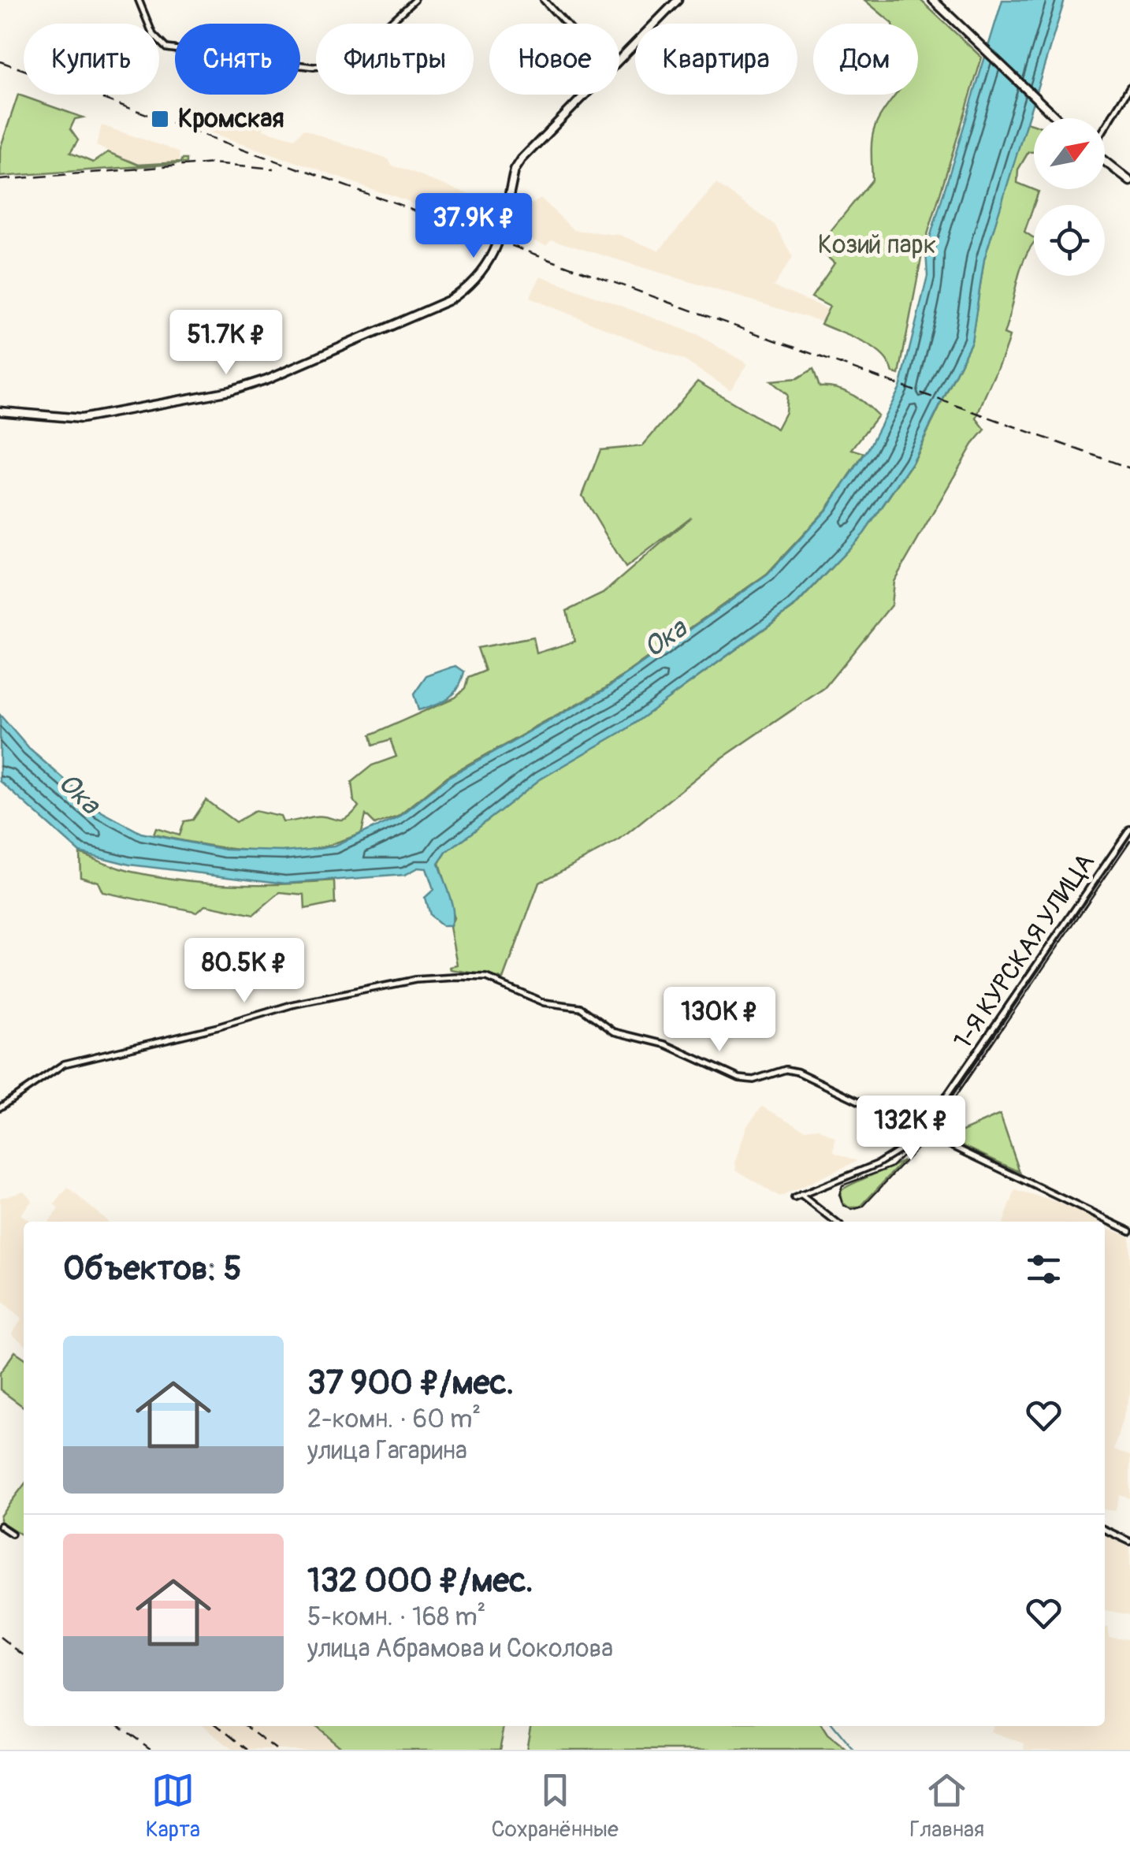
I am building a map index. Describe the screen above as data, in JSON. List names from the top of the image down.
{
  "streets": {
    "street": ["1-Я КУРСКАЯ УЛИЦА"]
  },
  "water": ["Ока"],
  "parks": ["Козий парк"],
  "places": {
    "transit": ["Кромская"]
  },
  "north": "top right",
  "page": {
    "chip": [
      "Купить",
      "Снять",
      "Фильтры",
      "Новое",
      "Квартира",
      "Дом"
    ],
    "price": [
      "37.9K ₽",
      "51.7K ₽",
      "80.5K ₽",
      "130K ₽",
      "132K ₽"
    ],
    "heading": "Объектов: 5",
    "list": [
      {
        "name": "37 900 ₽/мес.",
        "note": "2-комн. · 60 m² · улица Гагарина"
      },
      {
        "name": "132 000 ₽/мес.",
        "note": "5-комн. · 168 m² · улица Абрамова и Соколова"
      }
    ],
    "tabs": ["Карта", "Сохранённые", "Главная"]
  }
}
